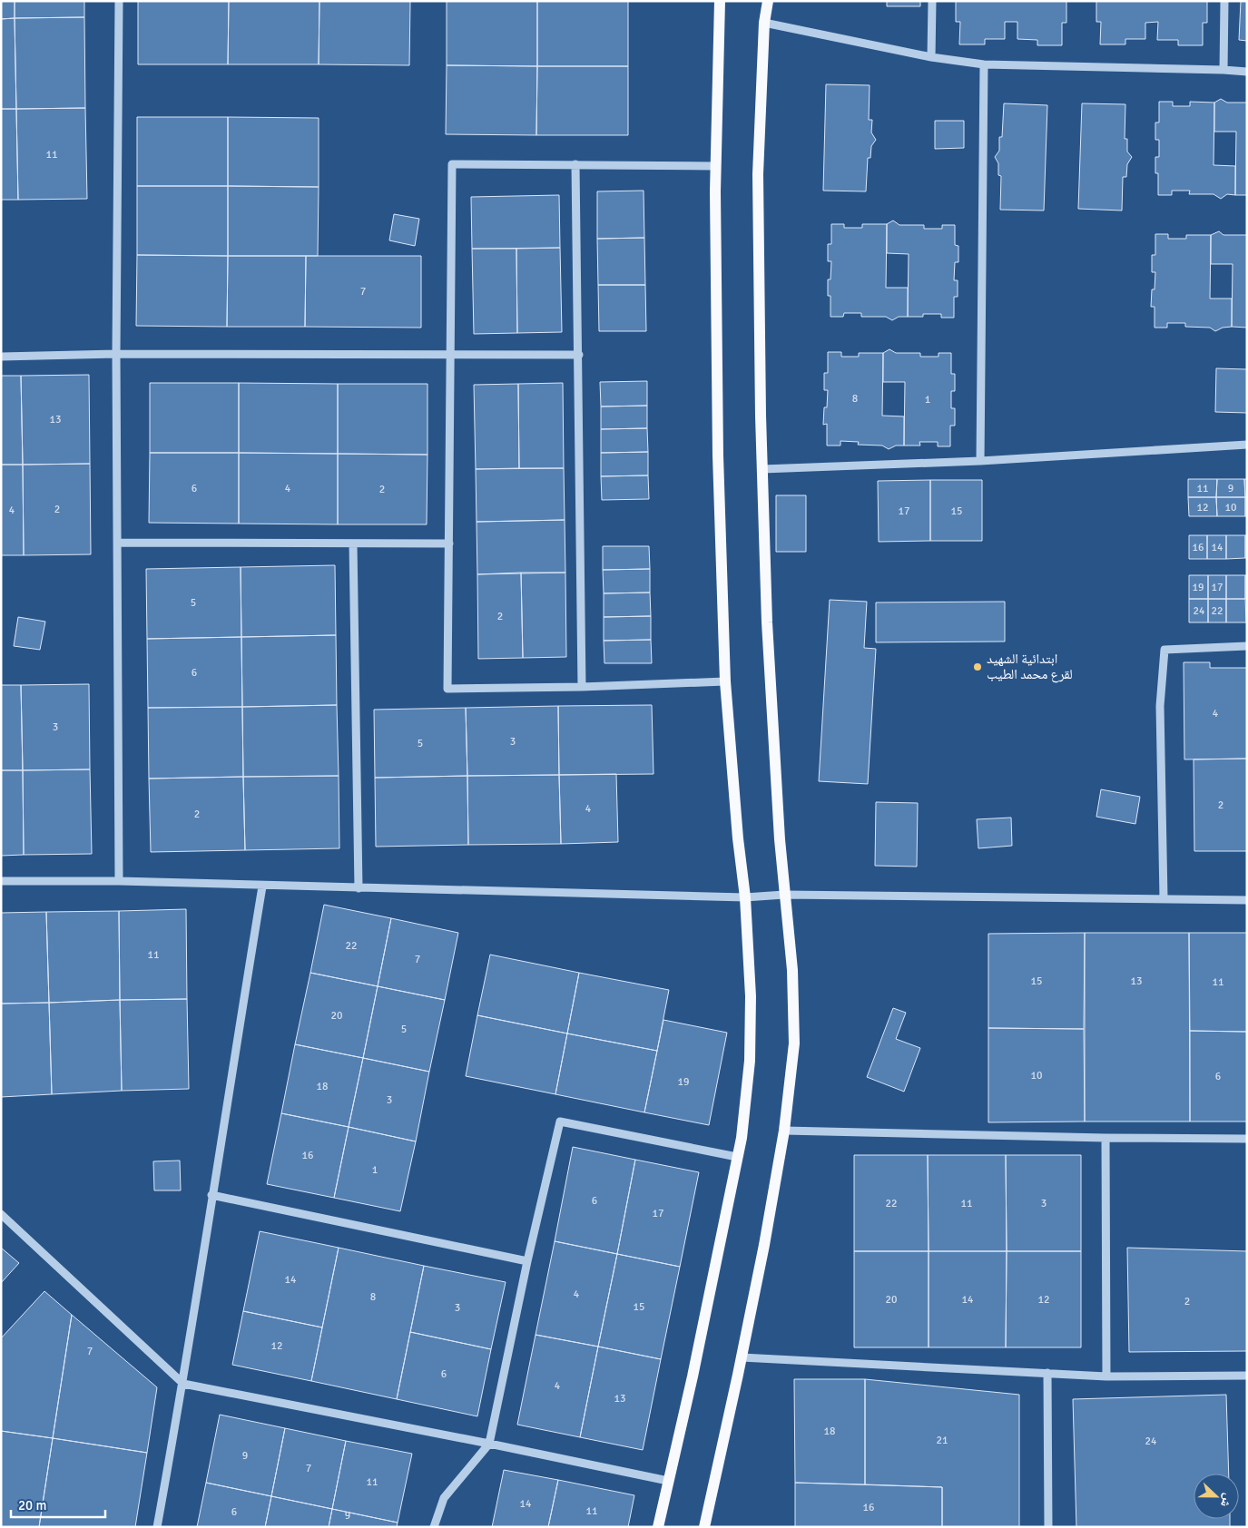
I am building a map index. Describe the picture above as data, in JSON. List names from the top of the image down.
{
  "places": ["ابتدائية الشهيد لقرع محمد الطيب"],
  "house_numbers": [
    "11",
    "7",
    "8",
    "1",
    "13",
    "6",
    "4",
    "11",
    "9",
    "2",
    "12",
    "10",
    "2",
    "4",
    "17",
    "15",
    "16",
    "14",
    "19",
    "17",
    "5",
    "24",
    "22",
    "2",
    "6",
    "4",
    "3",
    "3",
    "5",
    "2",
    "4",
    "2",
    "22",
    "11",
    "7",
    "15",
    "13",
    "11",
    "20",
    "5",
    "10",
    "6",
    "19",
    "18",
    "3",
    "16",
    "1",
    "6",
    "22",
    "11",
    "3",
    "17",
    "14",
    "4",
    "8",
    "20",
    "14",
    "12",
    "2",
    "15",
    "3",
    "12",
    "7",
    "6",
    "4",
    "13",
    "18",
    "21",
    "24",
    "9",
    "7",
    "11",
    "14",
    "16",
    "11",
    "6",
    "9"
  ],
  "scale_bar": "20 m",
  "north": "right"
}
